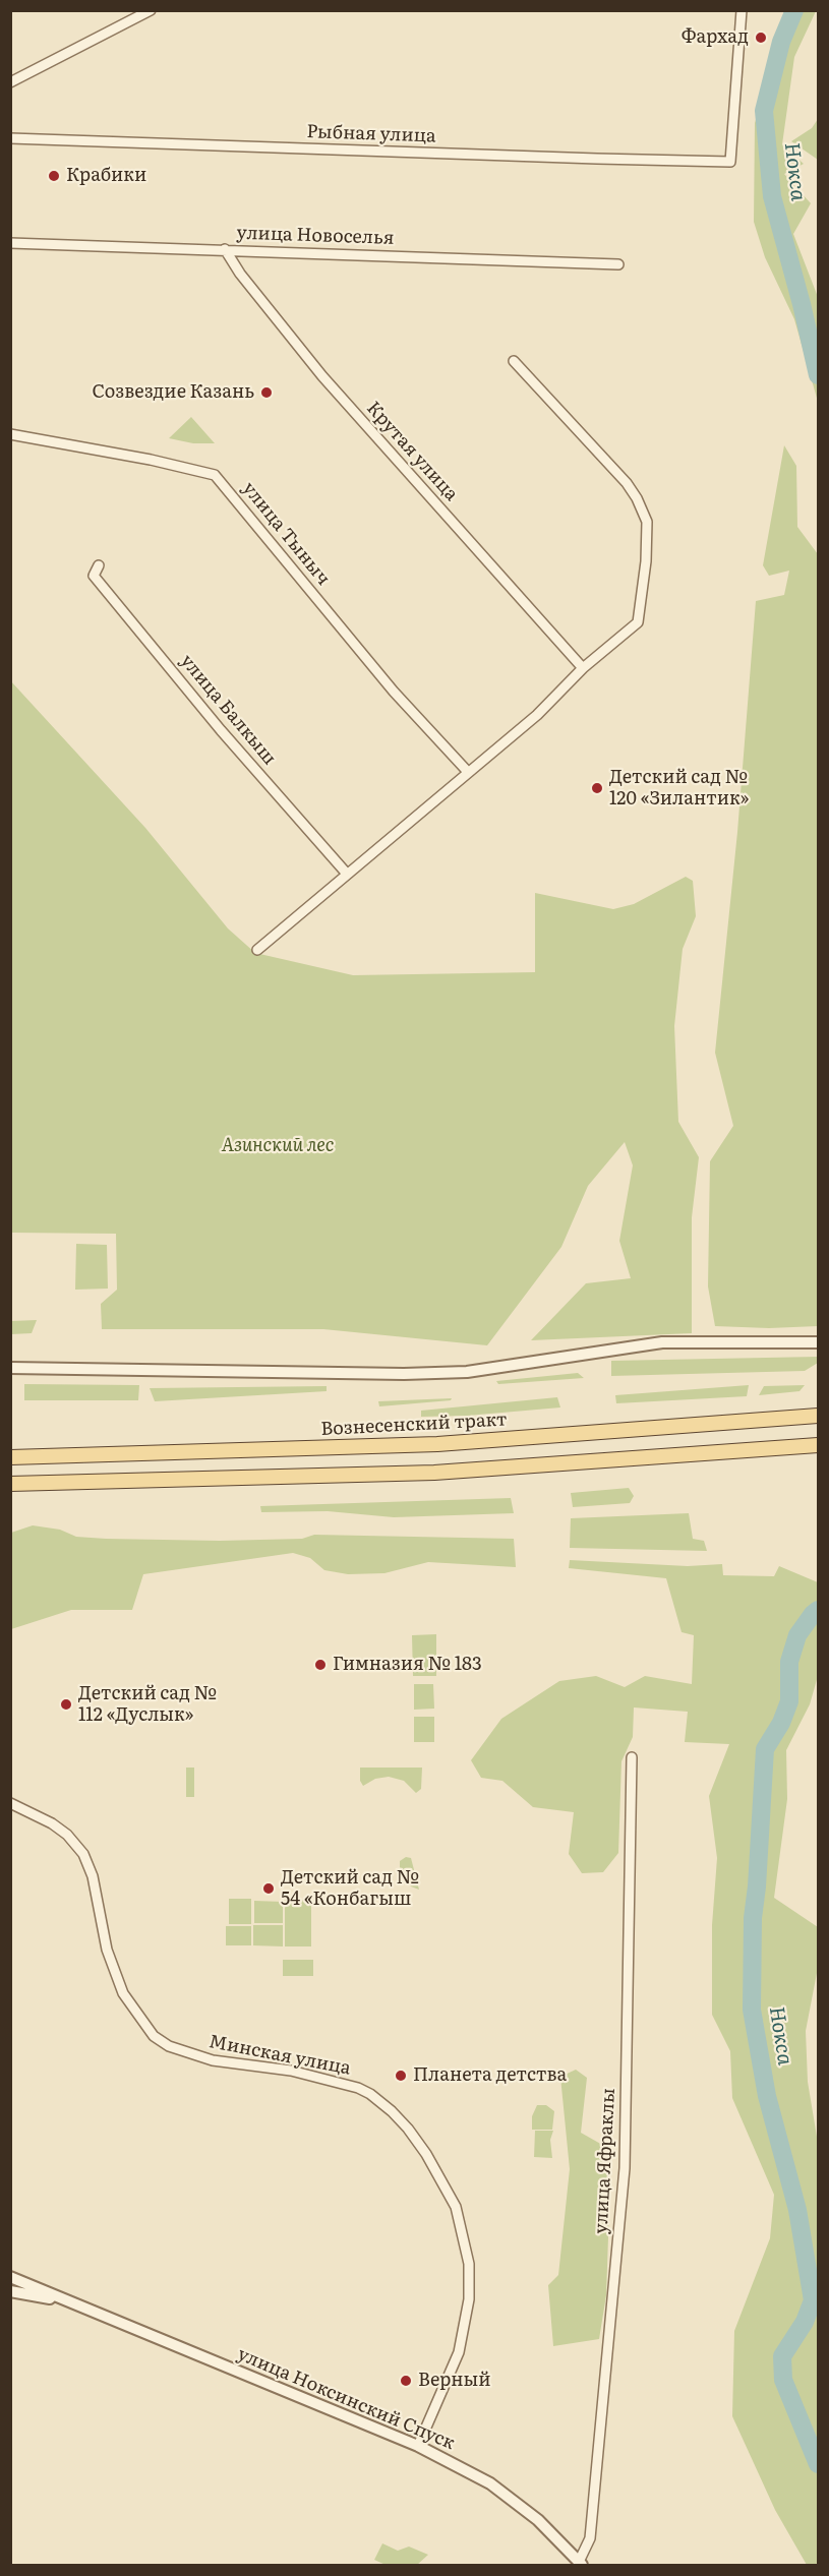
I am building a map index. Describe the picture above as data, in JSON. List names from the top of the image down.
{
  "streets": {
    "main road": ["Вознесенский тракт"],
    "street": [
      "Рыбная улица",
      "улица Новоселья",
      "Крутая улица",
      "улица Тыныч",
      "улица Балкыш",
      "Минская улица",
      "улица Яфраклы",
      "улица Ноксинский Спуск"
    ]
  },
  "crossings": [
    ["улица Новоселья", "Крутая улица"],
    ["Минская улица", "улица Ноксинский Спуск"],
    ["улица Яфраклы", "улица Ноксинский Спуск"]
  ],
  "water": ["Нокса"],
  "parks": ["Азинский лес"],
  "places": [
    "Фархад",
    "Крабики",
    "Созвездие Казань",
    "Детский сад № 120 «Зилантик»",
    "Гимназия № 183",
    "Детский сад № 112 «Дуслык»",
    "Детский сад № 54 «Конбагыш",
    "Планета детства",
    "Верный"
  ]
}
